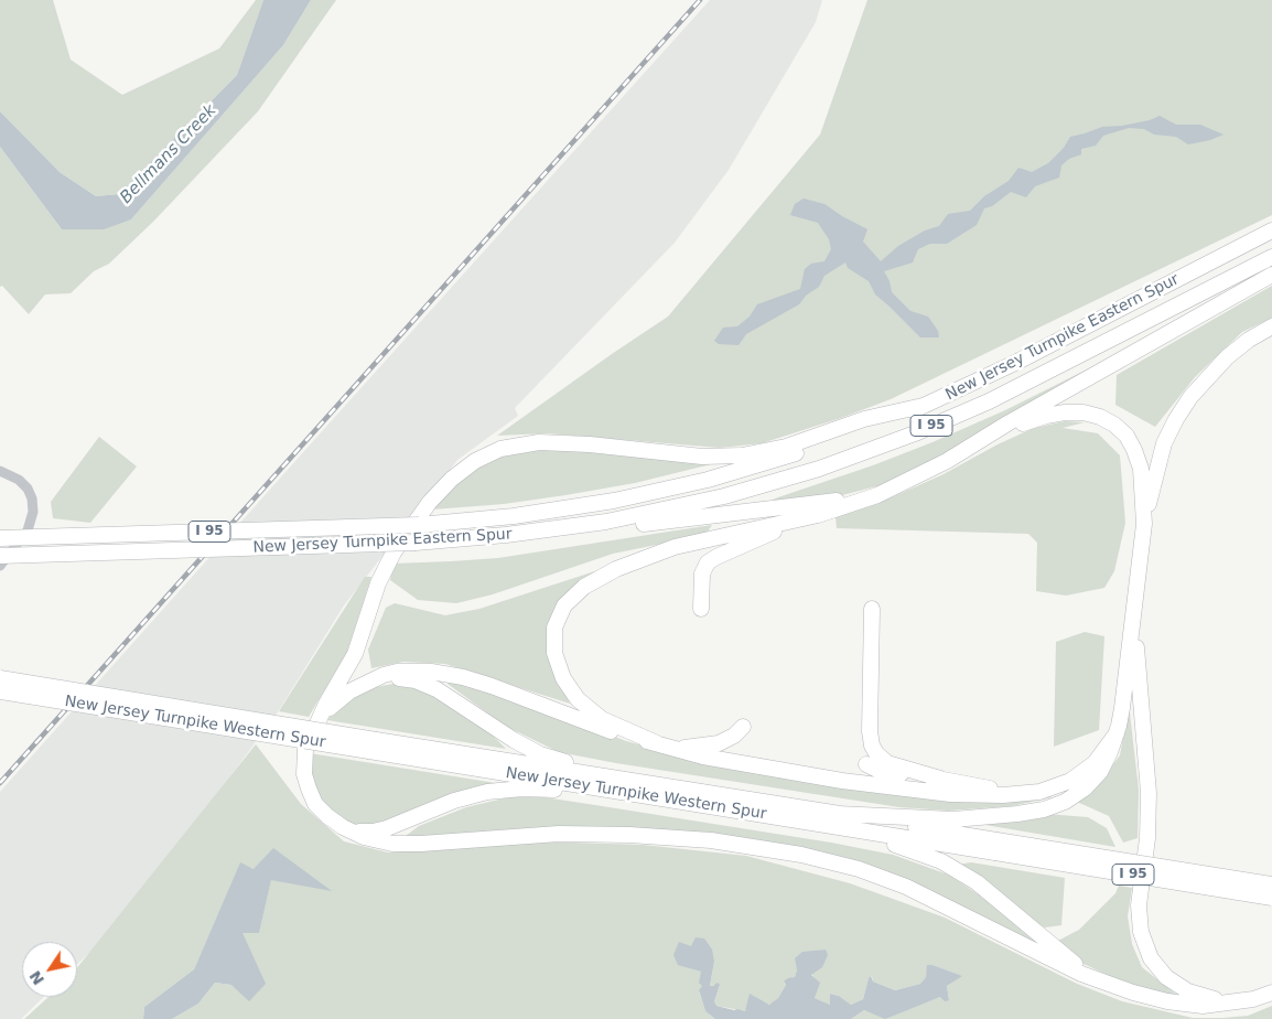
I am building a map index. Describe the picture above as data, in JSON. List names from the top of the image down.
{
  "streets": {
    "highway": ["New Jersey Turnpike Eastern Spur", "I 95", "New Jersey Turnpike Western Spur"]
  },
  "water": ["Bellmans Creek"],
  "north": "bottom left"
}
